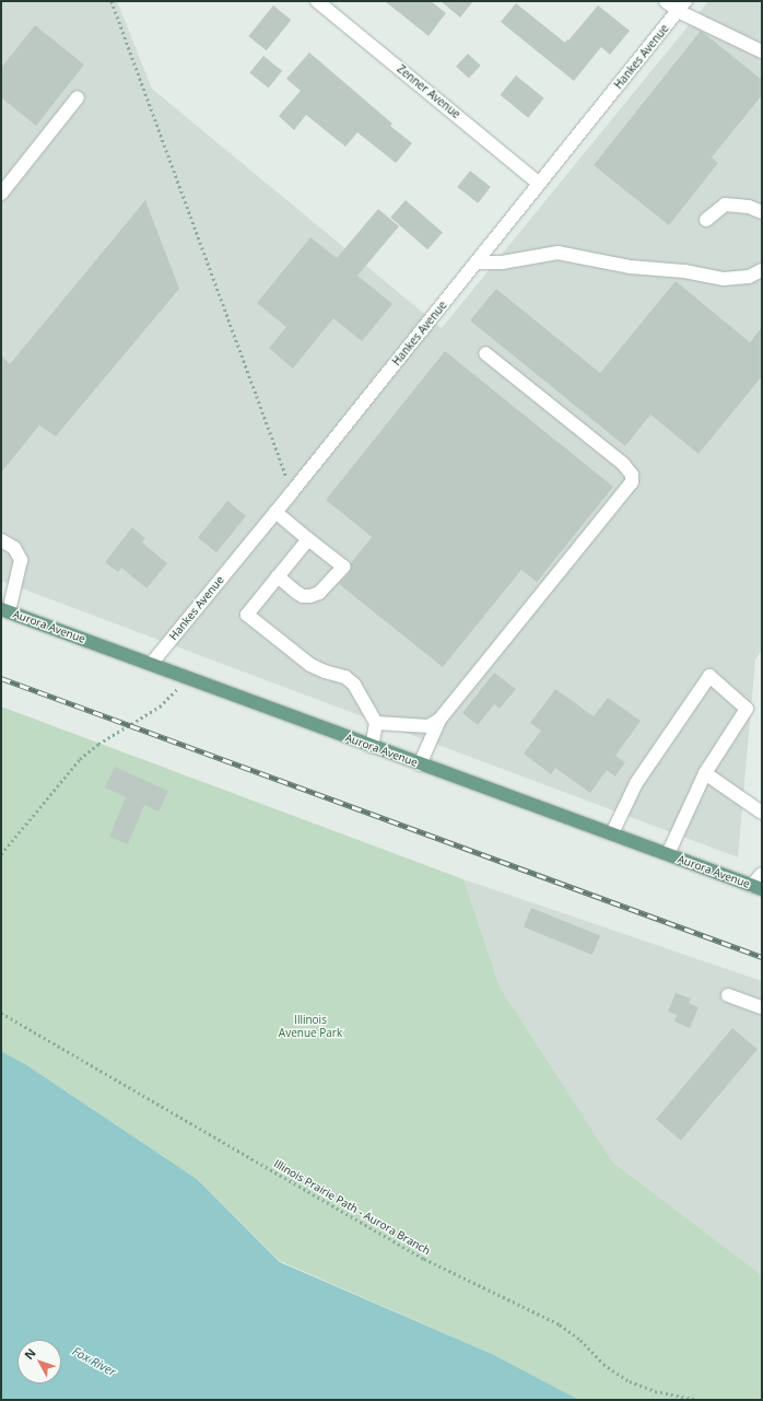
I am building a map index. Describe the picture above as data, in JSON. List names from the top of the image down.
{
  "streets": {
    "main road": ["Aurora Avenue"],
    "street": ["Hankes Avenue", "Zenner Avenue"],
    "path": ["Illinois Prairie Path - Aurora Branch"]
  },
  "crossings": [
    ["Hankes Avenue", "Zenner Avenue"],
    ["Hankes Avenue", "Aurora Avenue"]
  ],
  "water": ["Fox River"],
  "parks": ["Illinois Avenue Park"],
  "north": "top left"
}
